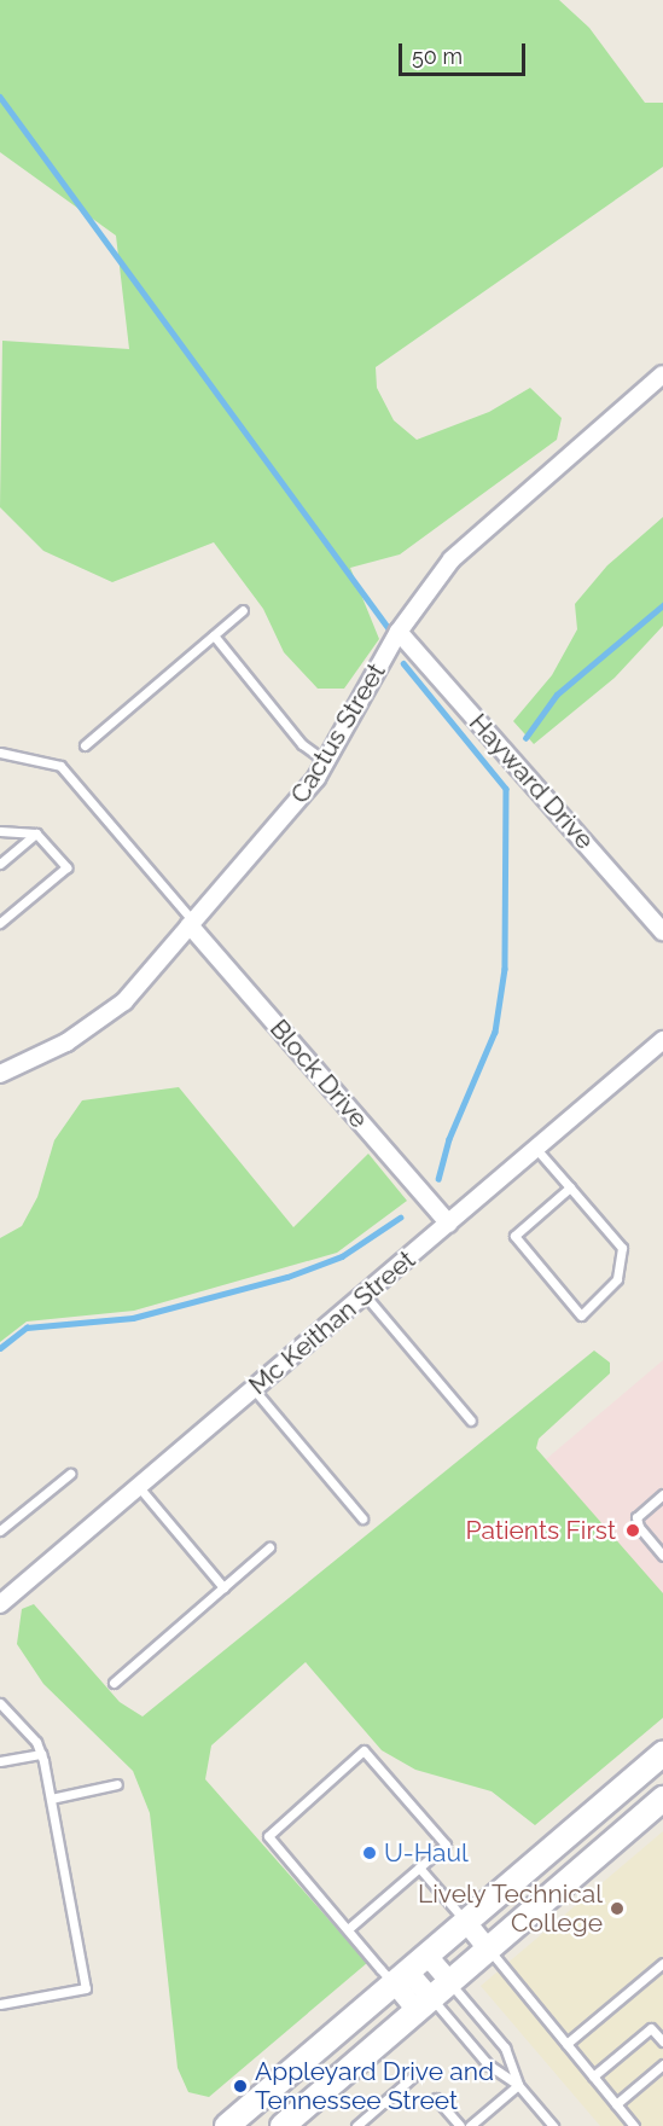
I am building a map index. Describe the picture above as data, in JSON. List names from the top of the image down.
{
  "streets": {
    "street": [
      "Cactus Street",
      "Hayward Drive",
      "Block Drive",
      "Mc Keithan Street"
    ]
  },
  "crossings": [
    ["Cactus Street", "Hayward Drive"],
    ["Cactus Street", "Block Drive"],
    ["Block Drive", "Mc Keithan Street"]
  ],
  "places": [
    "Patients First",
    "U-Haul",
    "Lively Technical College",
    "Appleyard Drive and Tennessee Street"
  ],
  "scale_bar": "50 m"
}
